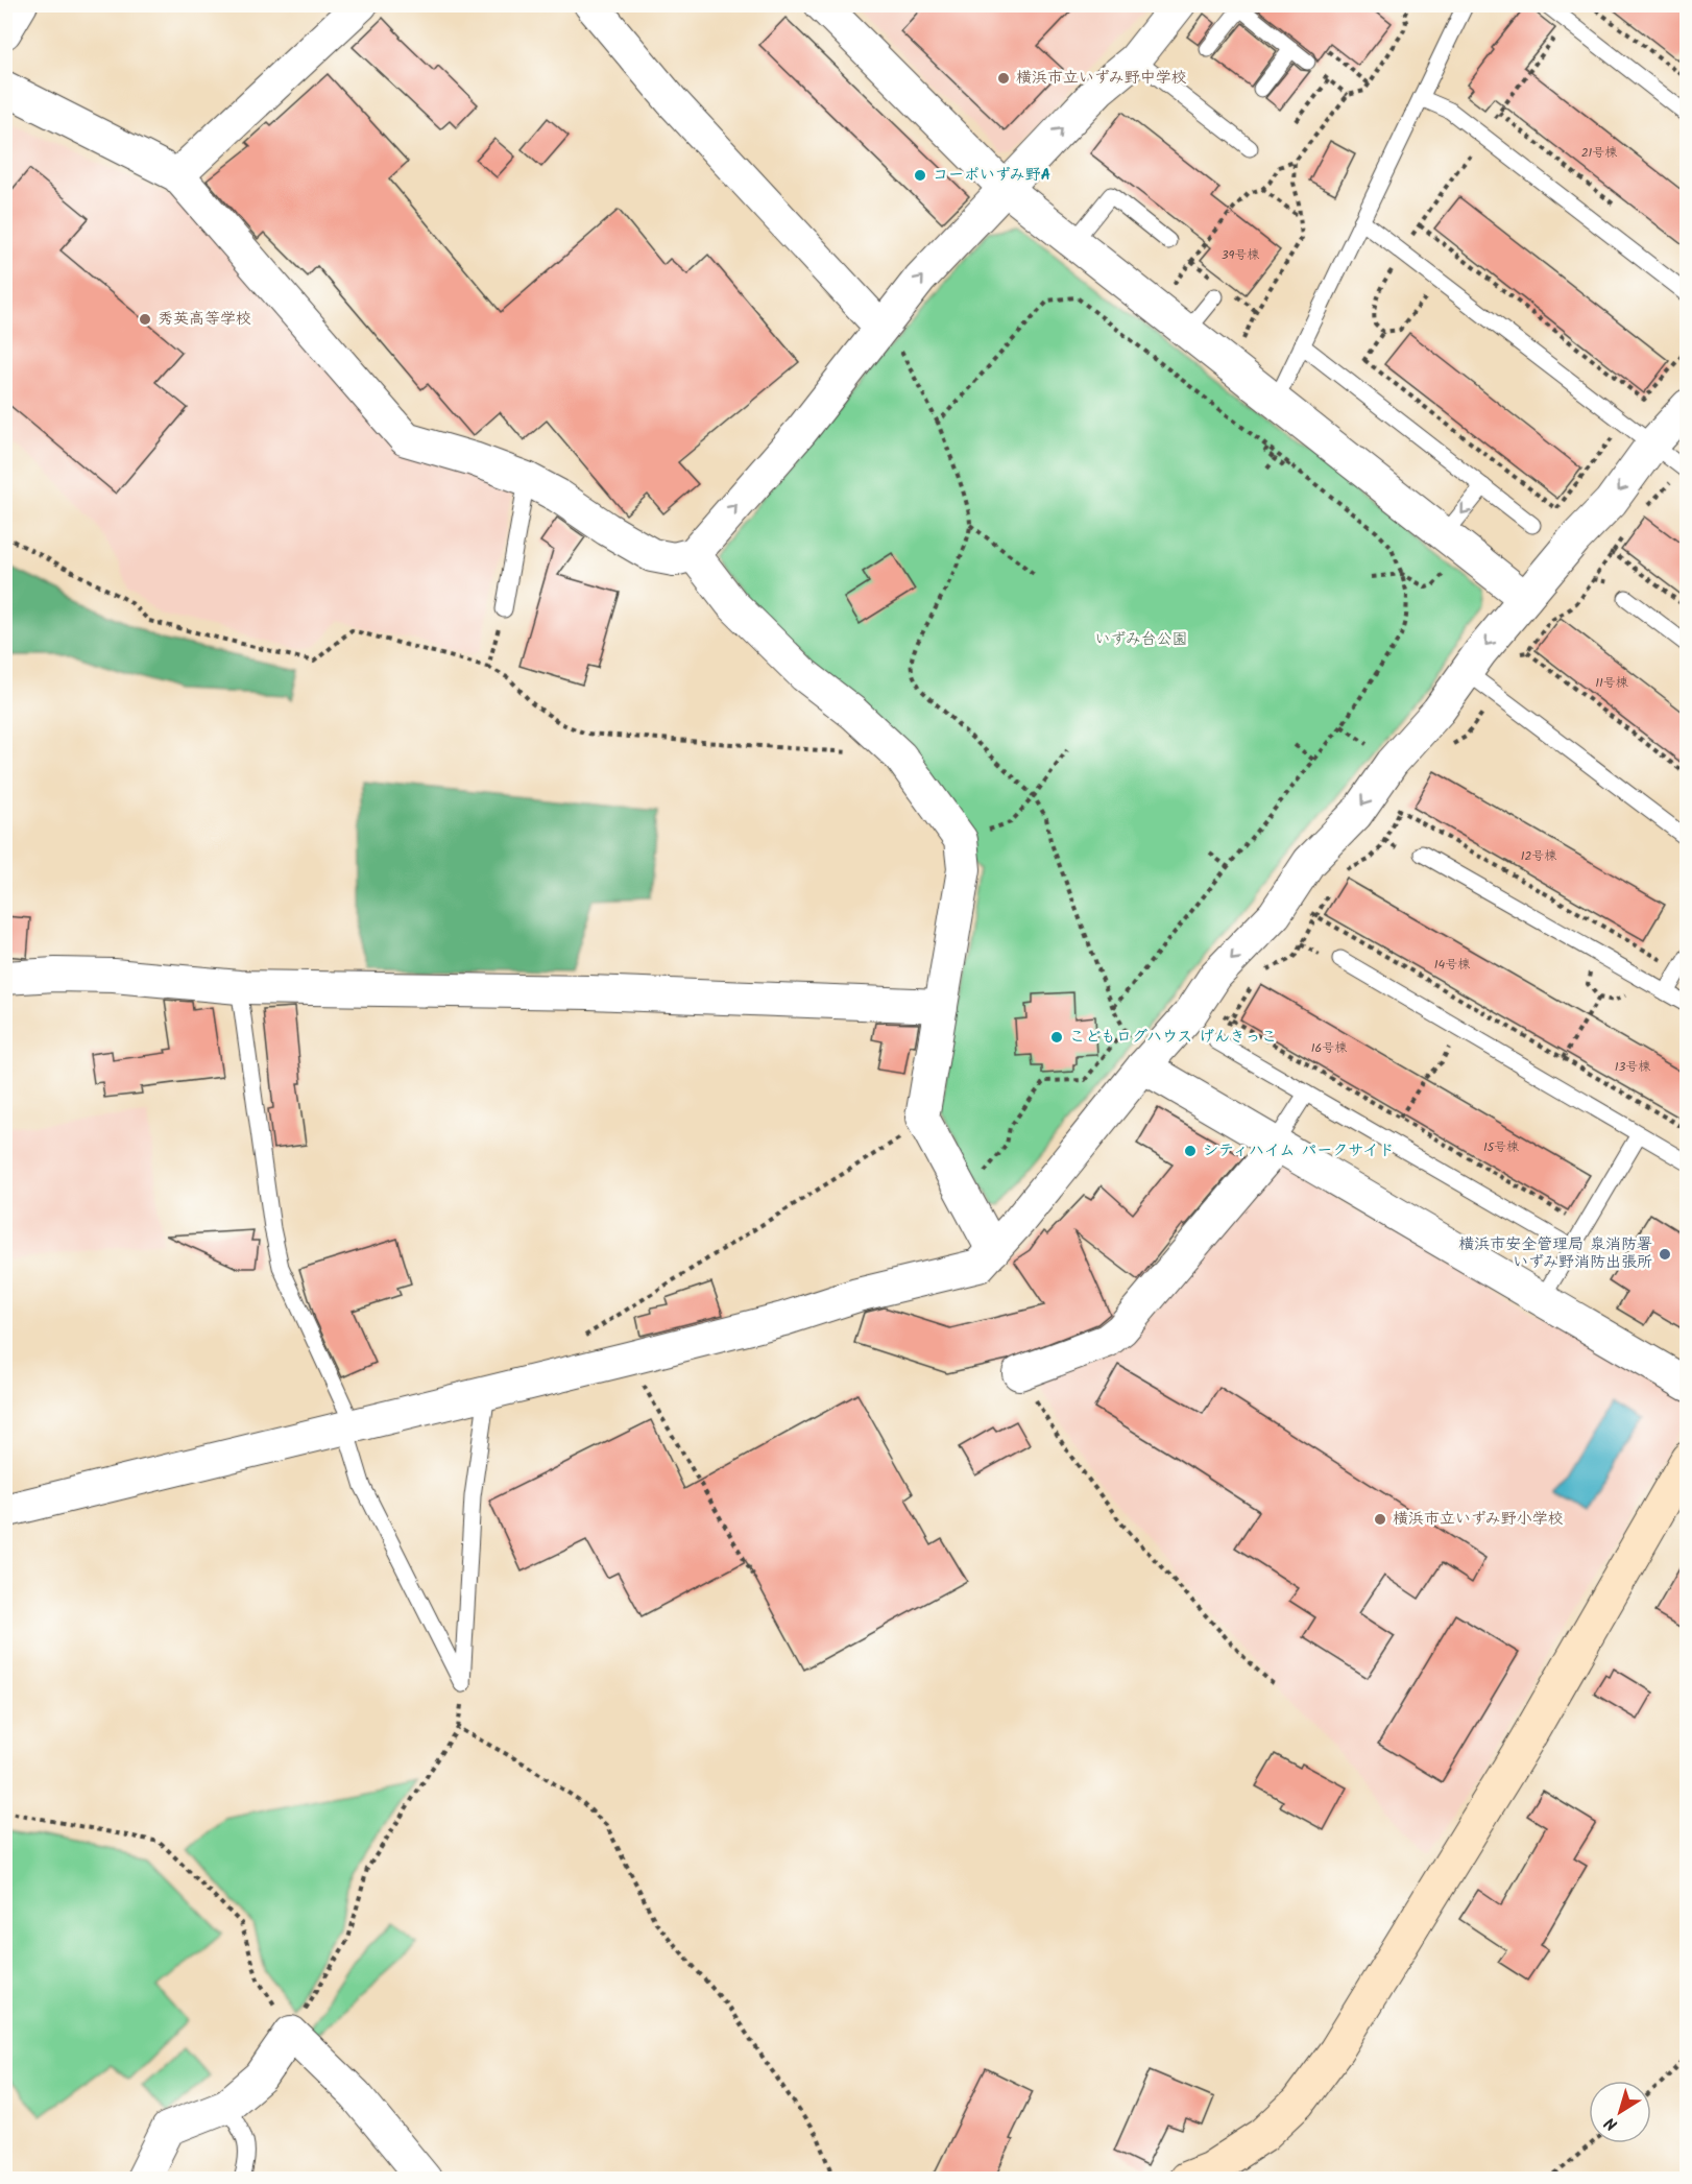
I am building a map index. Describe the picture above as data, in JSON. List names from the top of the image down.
{
  "parks": ["いずみ台公園"],
  "places": [
    "横浜市立いずみ野中学校",
    "コーポいずみ野A",
    "秀英高等学校",
    "こどもログハウス げんきっこ",
    "シティハイム パークサイド",
    "横浜市安全管理局 泉消防署 いずみ野消防出張所",
    "横浜市立いずみ野小学校"
  ],
  "house_numbers": [
    "21号棟",
    "39号棟",
    "11号棟",
    "12号棟",
    "14号棟",
    "16号棟",
    "13号棟",
    "15号棟"
  ],
  "north": "bottom left"
}
